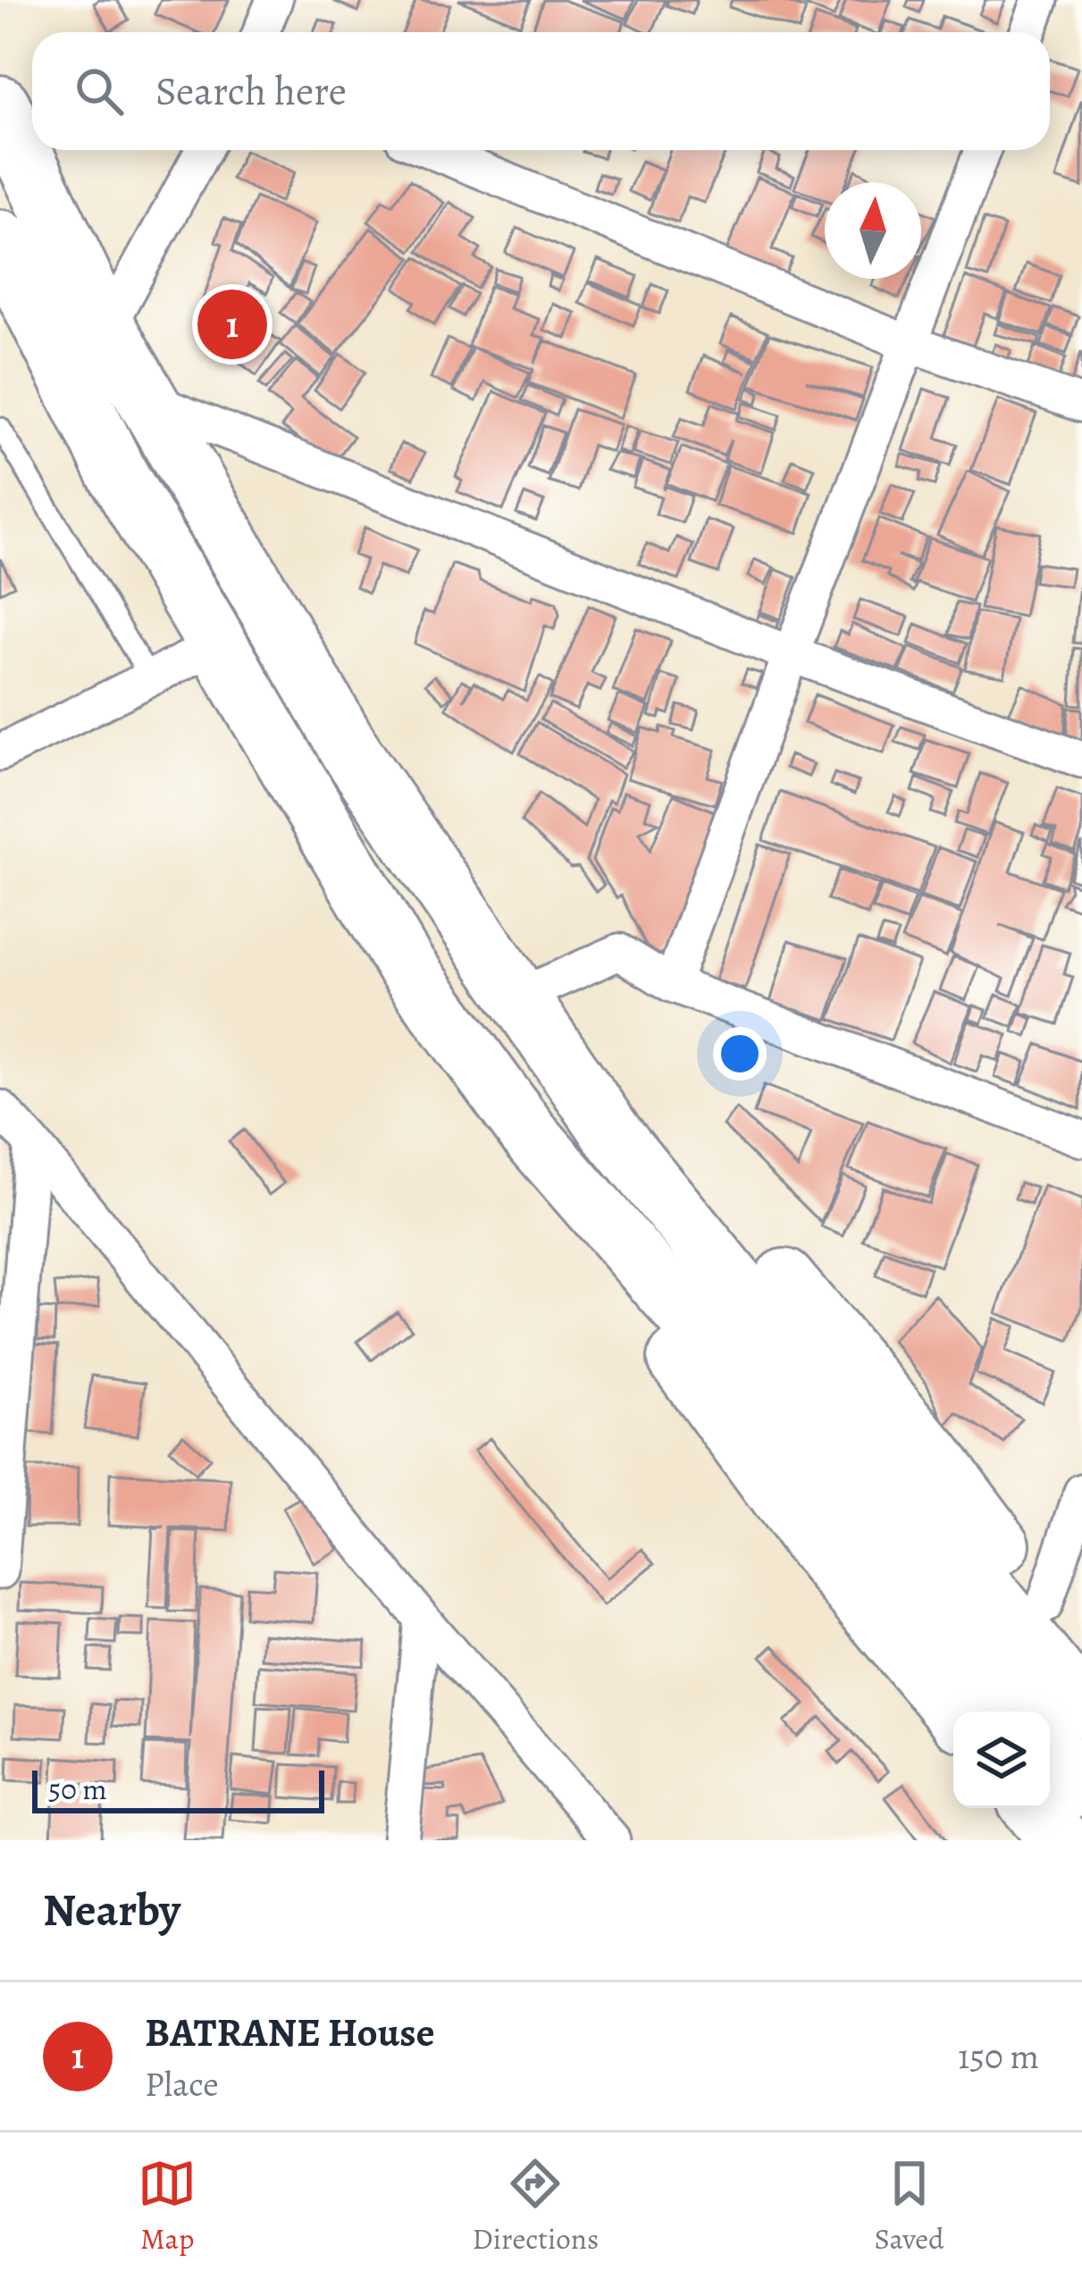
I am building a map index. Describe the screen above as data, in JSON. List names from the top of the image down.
{
  "scale_bar": "50 m",
  "north": "top",
  "page": {
    "search": "Search here",
    "pins": "1",
    "scale": "50 m",
    "heading": "Nearby",
    "list": [
      {
        "mark": "1",
        "name": "BATRANE House",
        "note": "Place",
        "value": "150 m"
      }
    ],
    "nav": ["Map", "Directions", "Saved"]
  }
}
